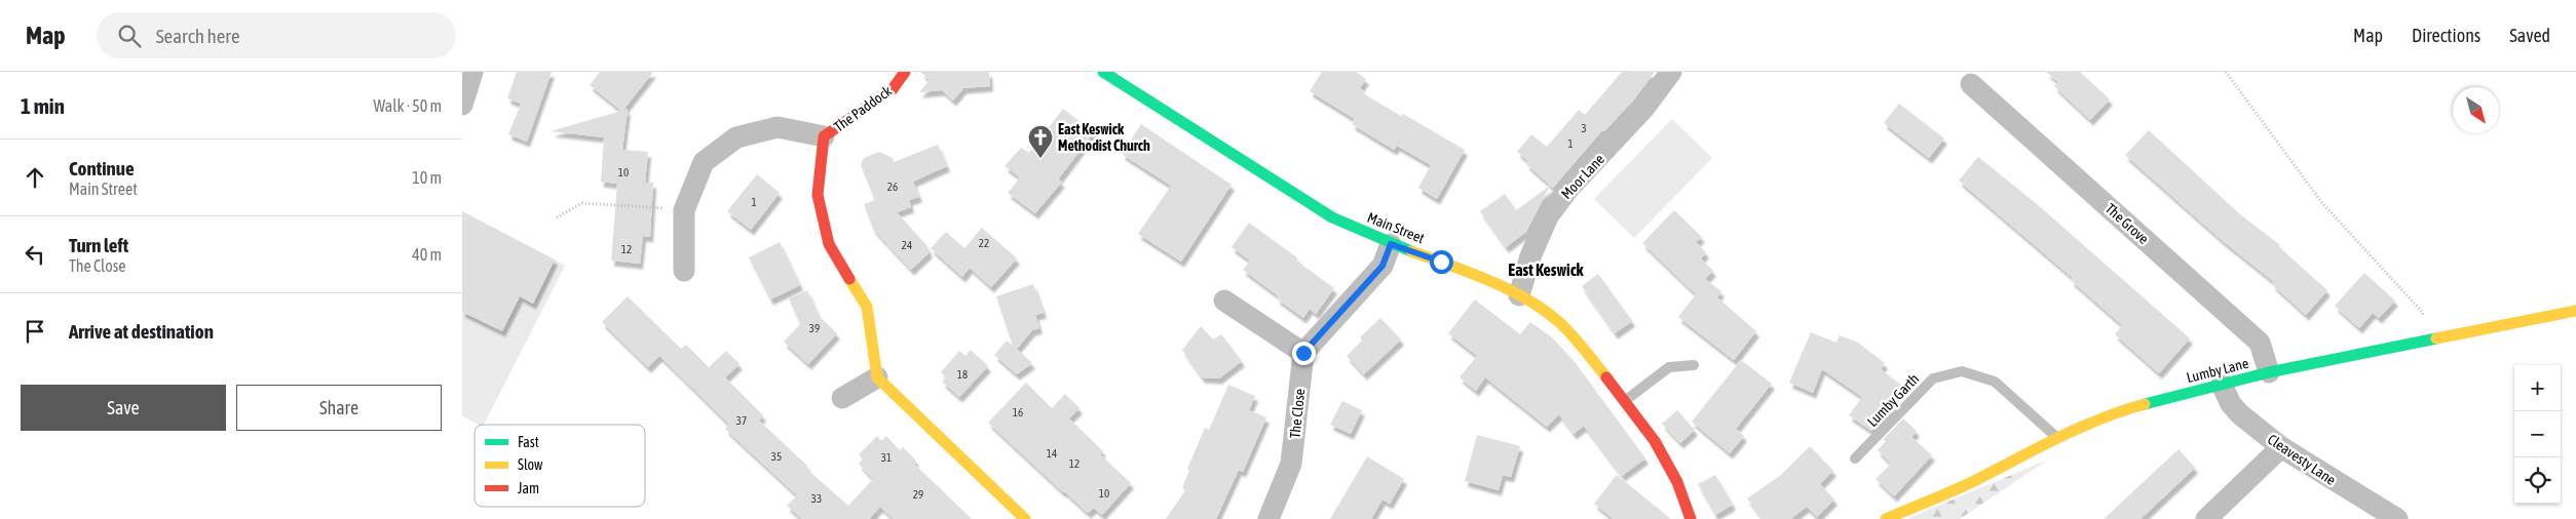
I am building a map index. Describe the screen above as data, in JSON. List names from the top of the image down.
{
  "streets": {
    "street": [
      "The Paddock",
      "Moor Lane",
      "The Grove",
      "Main Street",
      "Lumby Lane",
      "The Close",
      "Cleavesty Lane"
    ],
    "lane": ["Lumby Garth"]
  },
  "crossings": [
    ["Moor Lane", "Main Street"],
    ["The Grove", "Lumby Lane"],
    ["Lumby Lane", "Lumby Garth"],
    ["Lumby Lane", "Cleavesty Lane"]
  ],
  "districts": ["East Keswick"],
  "places": {
    "church": ["East Keswick Methodist Church"]
  },
  "house_numbers": [
    "3",
    "1",
    "10",
    "26",
    "1",
    "22",
    "24",
    "12",
    "39",
    "18",
    "16",
    "37",
    "14",
    "35",
    "31",
    "12",
    "10",
    "29",
    "33"
  ],
  "legend": ["Fast", "Slow", "Jam"],
  "north": "bottom right",
  "page": {
    "header": "Map",
    "search": "Search here",
    "nav": ["Map", "Directions", "Saved"],
    "heading": ["1 min", "Walk · 50 m"],
    "list": [
      ["Continue", "Main Street", "10 m"],
      ["Turn left", "The Close", "40 m"],
      "Arrive at destination"
    ],
    "map_buttons": ["+", "−"],
    "buttons": ["Save", "Share"]
  }
}
